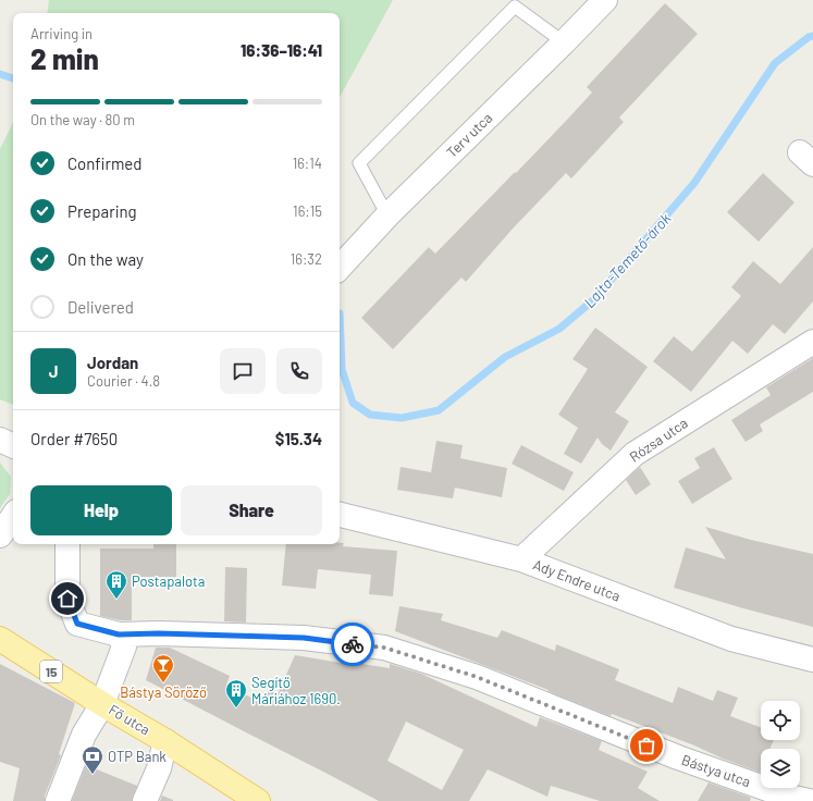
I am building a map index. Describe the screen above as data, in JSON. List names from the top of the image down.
{
  "streets": {
    "main road": ["15", "Fő utca"],
    "street": [
      "Terv utca",
      "Rózsa utca",
      "Ady Endre utca",
      "Bástya utca"
    ]
  },
  "crossings": [
    ["Rózsa utca", "Ady Endre utca"]
  ],
  "water": ["Lajta-Temető-árok"],
  "places": {
    "building": ["Postapalota", "Segítő Máriához 1690."],
    "bar": ["Bástya Söröző"],
    "bank": ["OTP Bank"]
  },
  "page": {
    "heading": ["2 min", "Arriving in", "16:36–16:41"],
    "panel": [
      "Jordan",
      "Courier · 4.8",
      "Order #7650",
      "$15.34"
    ],
    "bar": "On the way · 80 m",
    "list": [
      ["Confirmed", "16:14"],
      ["Preparing", "16:15"],
      ["On the way", "16:32"],
      "Delivered"
    ],
    "round": "J",
    "buttons": ["Help", "Share"]
  }
}
